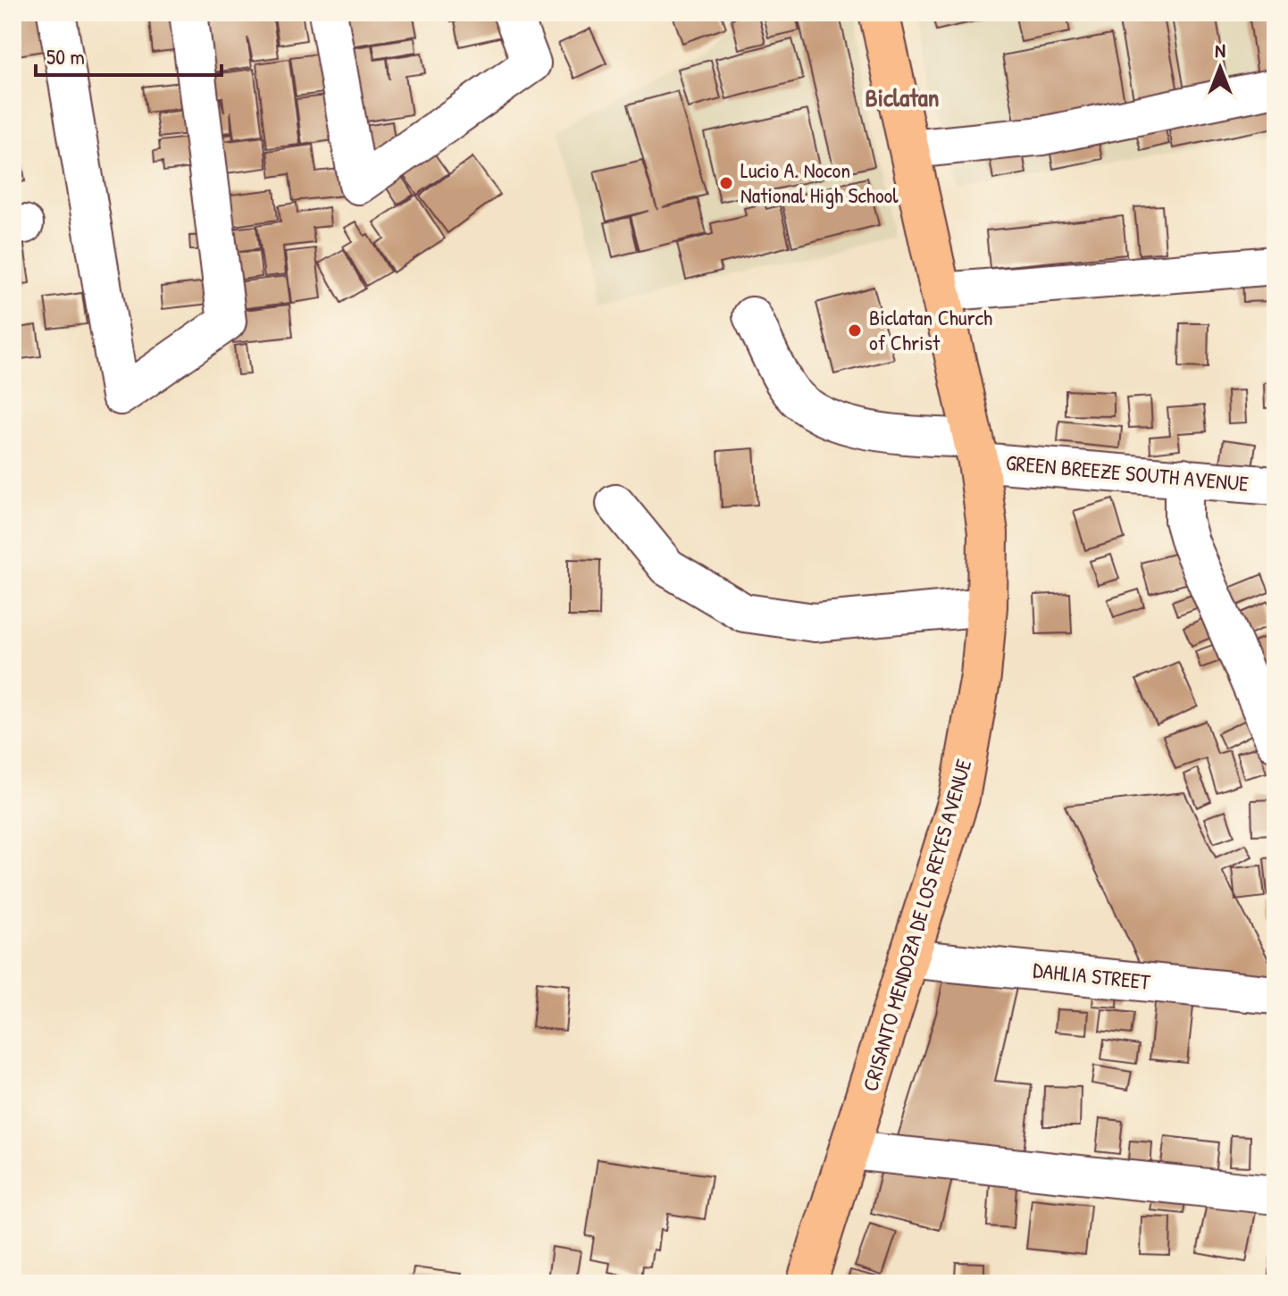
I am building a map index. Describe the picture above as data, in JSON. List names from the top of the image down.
{
  "streets": {
    "main road": ["CRISANTO MENDOZA DE LOS REYES AVENUE"],
    "street": ["GREEN BREEZE SOUTH AVENUE", "DAHLIA STREET"]
  },
  "crossings": [
    ["GREEN BREEZE SOUTH AVENUE", "CRISANTO MENDOZA DE LOS REYES AVENUE"],
    ["CRISANTO MENDOZA DE LOS REYES AVENUE", "DAHLIA STREET"]
  ],
  "districts": ["Biclatan"],
  "places": ["Lucio A. Nocon National High School", "Biclatan Church of Christ"],
  "scale_bar": "50 m",
  "north": "top"
}
